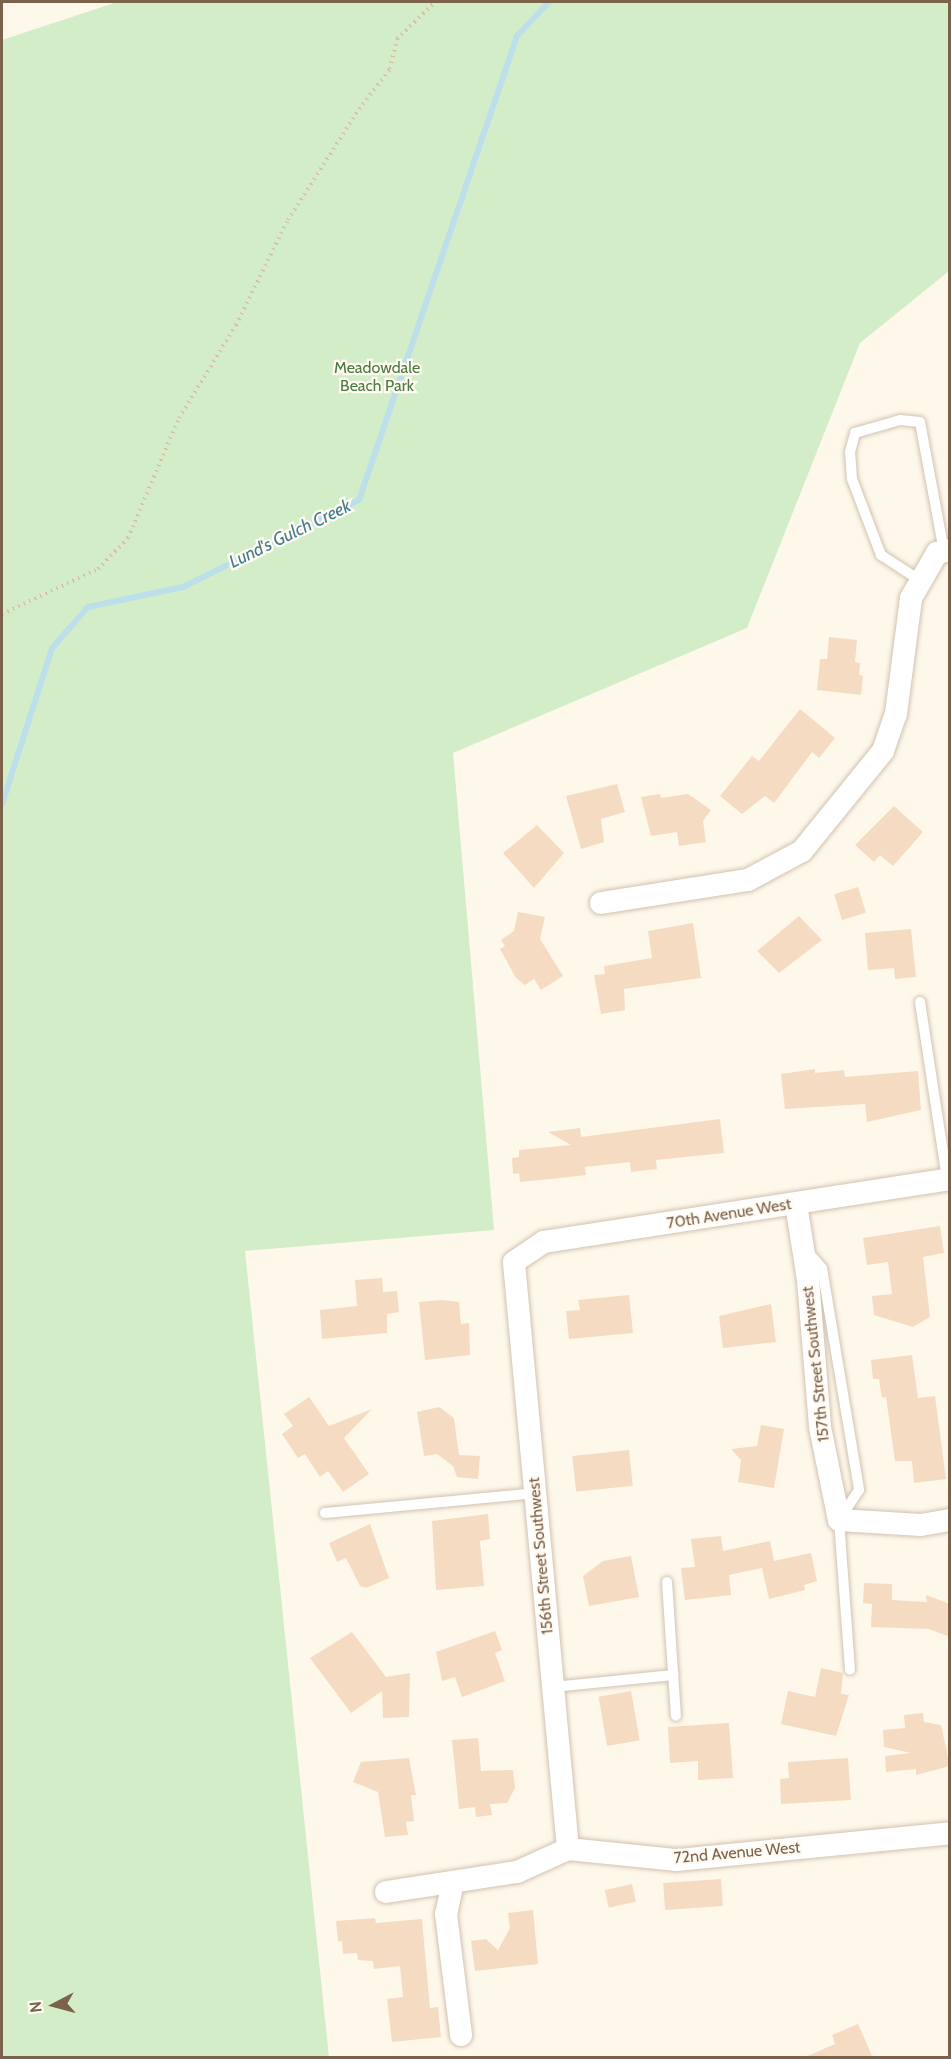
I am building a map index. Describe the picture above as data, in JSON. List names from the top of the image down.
{
  "streets": {
    "street": [
      "70th Avenue West",
      "157th Street Southwest",
      "156th Street Southwest",
      "72nd Avenue West"
    ]
  },
  "crossings": [
    ["70th Avenue West", "157th Street Southwest"],
    ["70th Avenue West", "156th Street Southwest"],
    ["156th Street Southwest", "72nd Avenue West"]
  ],
  "water": ["Lund's Gulch Creek"],
  "parks": ["Meadowdale Beach Park"],
  "north": "left"
}
